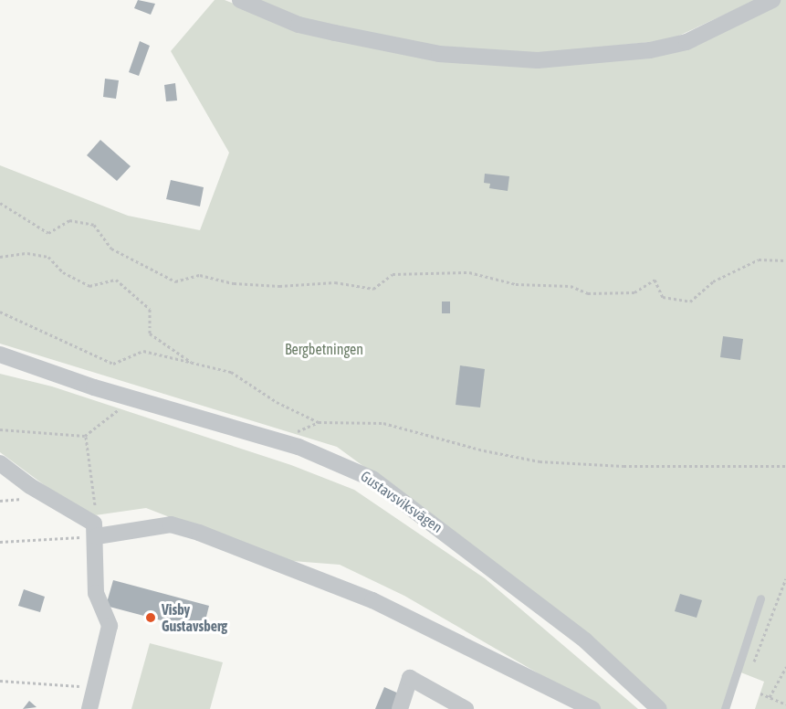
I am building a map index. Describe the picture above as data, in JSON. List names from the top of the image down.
{
  "streets": {
    "street": ["Gustavsviksvägen"]
  },
  "parks": ["Bergbetningen"],
  "places": ["Visby Gustavsberg"]
}
